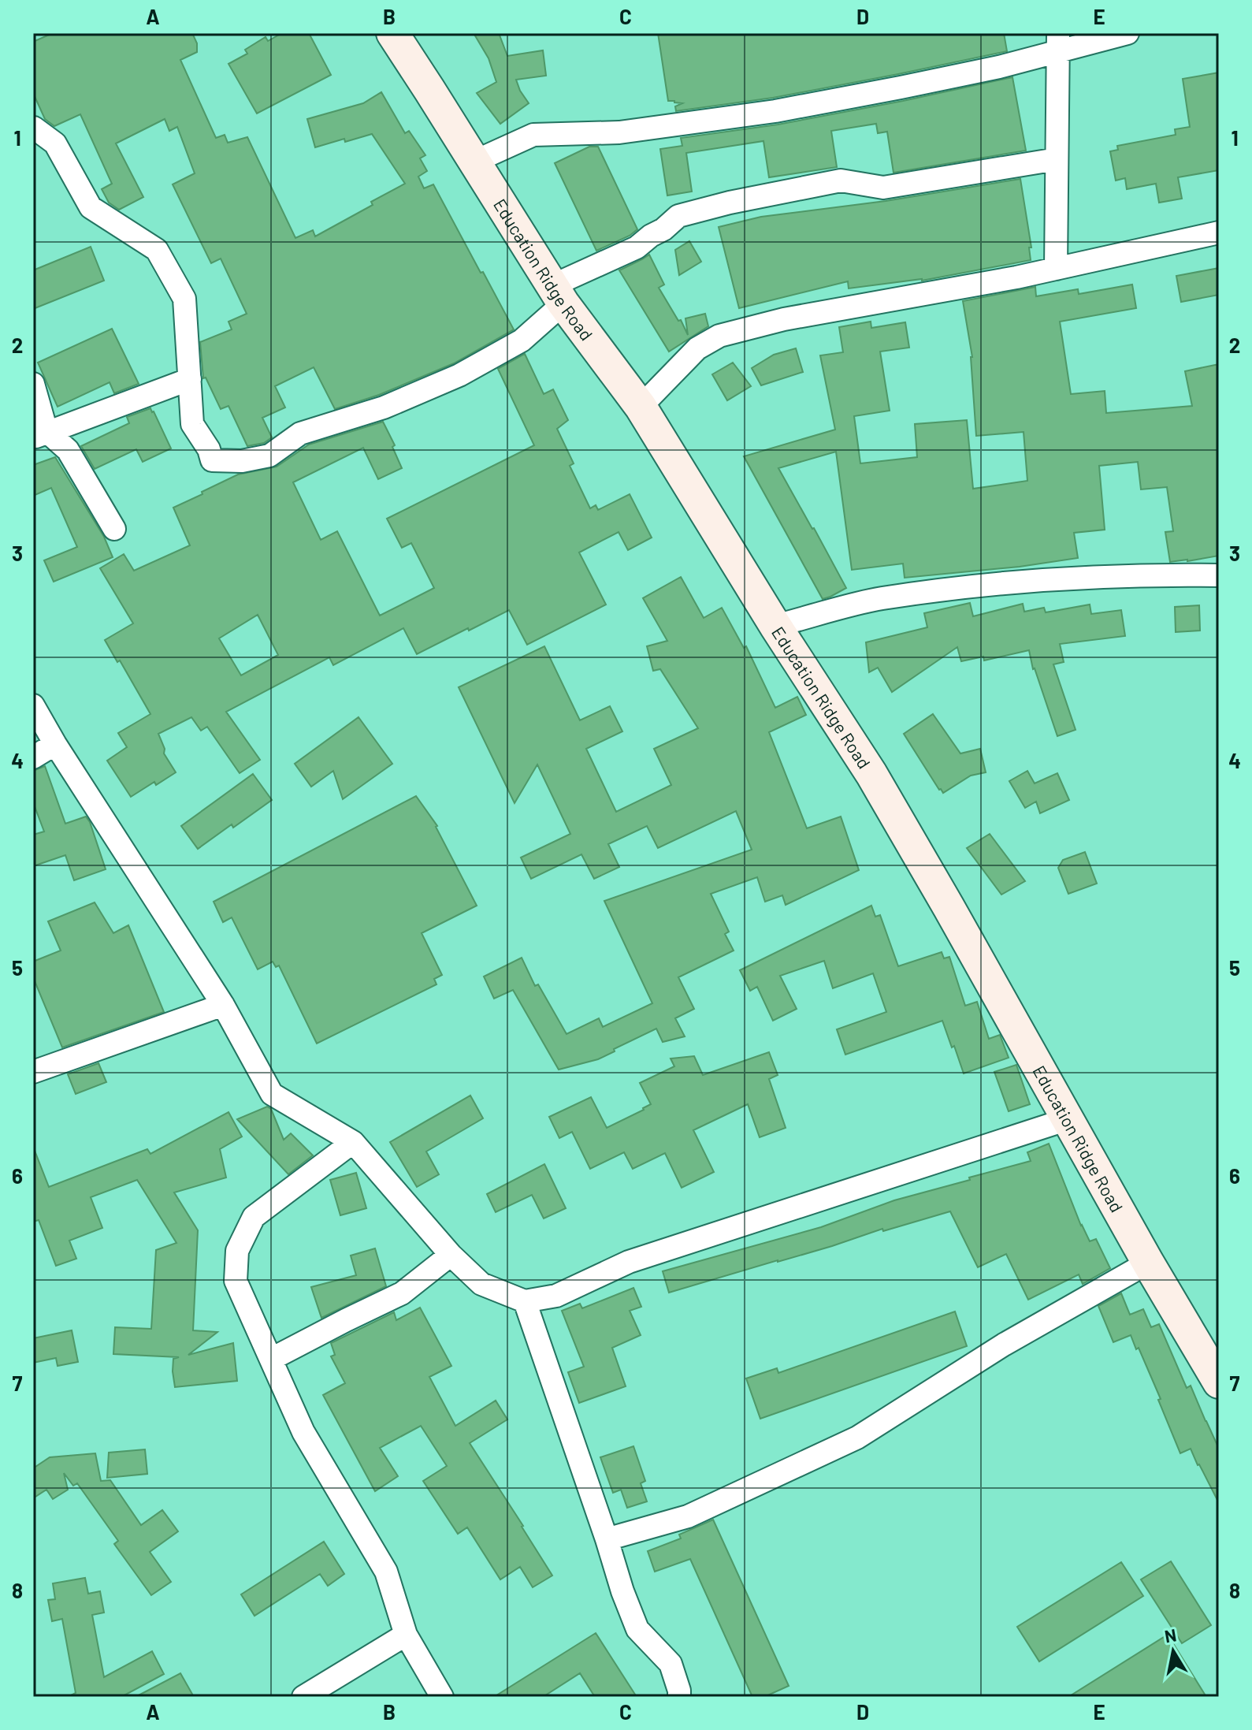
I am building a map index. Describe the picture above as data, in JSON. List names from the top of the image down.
{
  "streets": {
    "main road": ["Education Ridge Road"]
  },
  "north": "top",
  "grid": {
    "columns": [
      "A",
      "B",
      "C",
      "D",
      "E"
    ],
    "rows": [
      "1",
      "2",
      "3",
      "4",
      "5",
      "6",
      "7",
      "8"
    ]
  }
}
